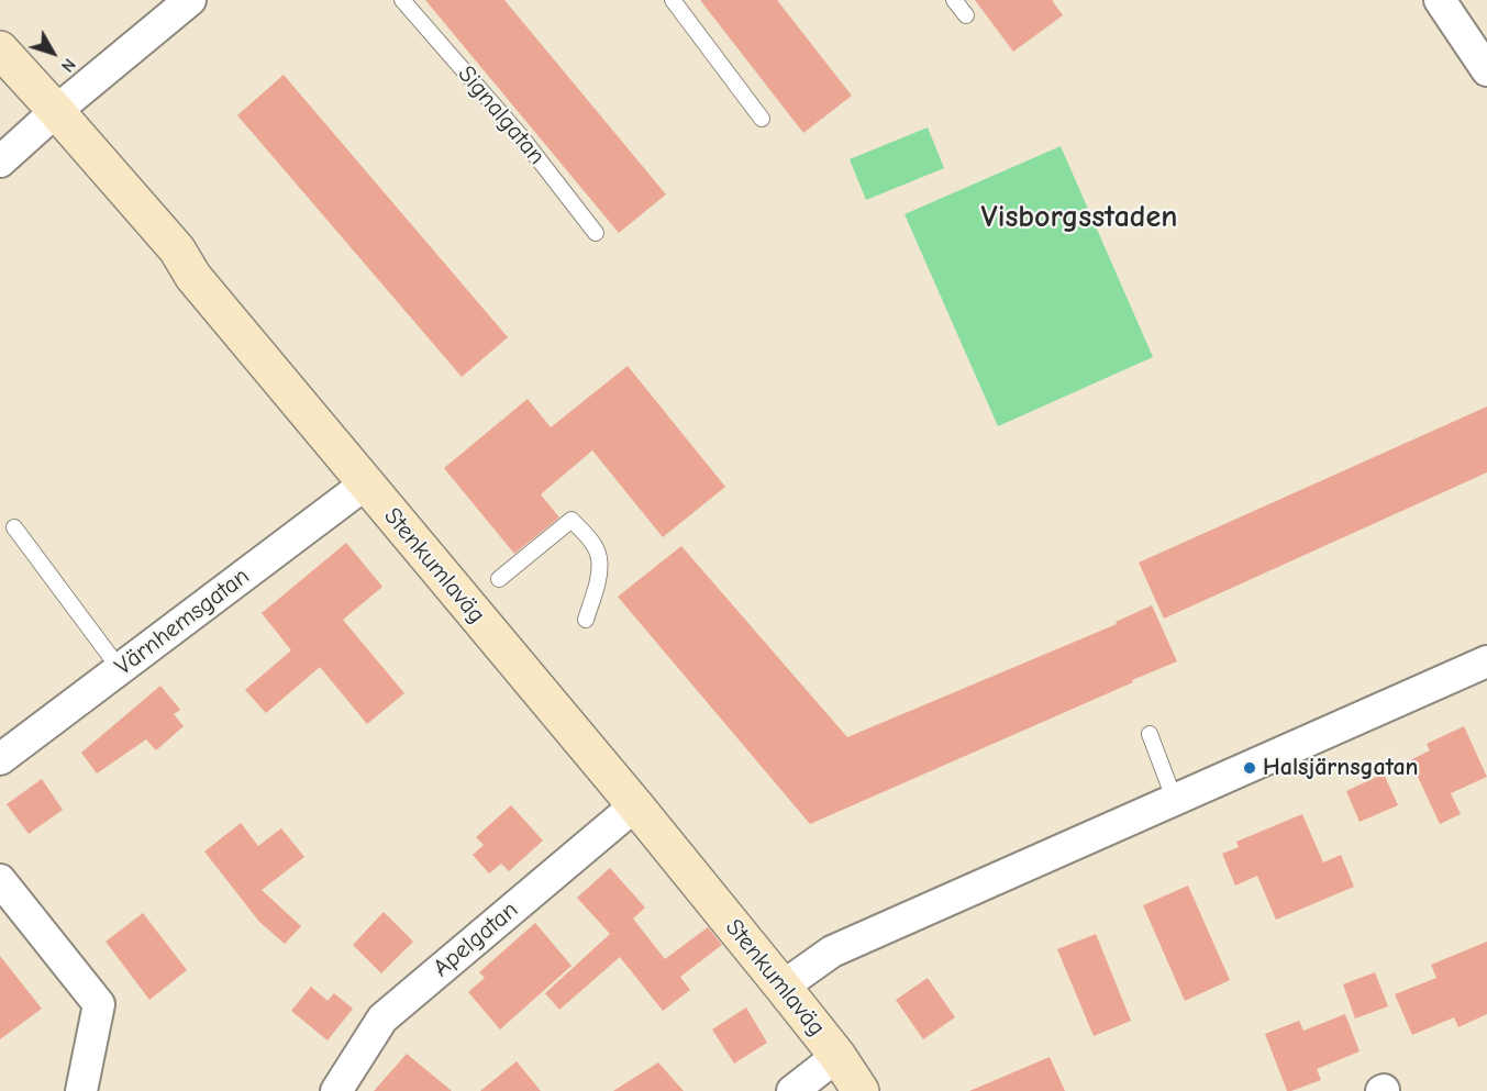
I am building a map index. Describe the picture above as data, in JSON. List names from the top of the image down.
{
  "streets": {
    "street": ["Stenkumlaväg", "Värnhemsgatan", "Apelgatan"],
    "lane": ["Signalgatan"]
  },
  "crossings": [
    ["Stenkumlaväg", "Värnhemsgatan"],
    ["Stenkumlaväg", "Apelgatan"]
  ],
  "districts": ["Visborgsstaden"],
  "places": ["Halsjärnsgatan"],
  "north": "bottom right"
}
